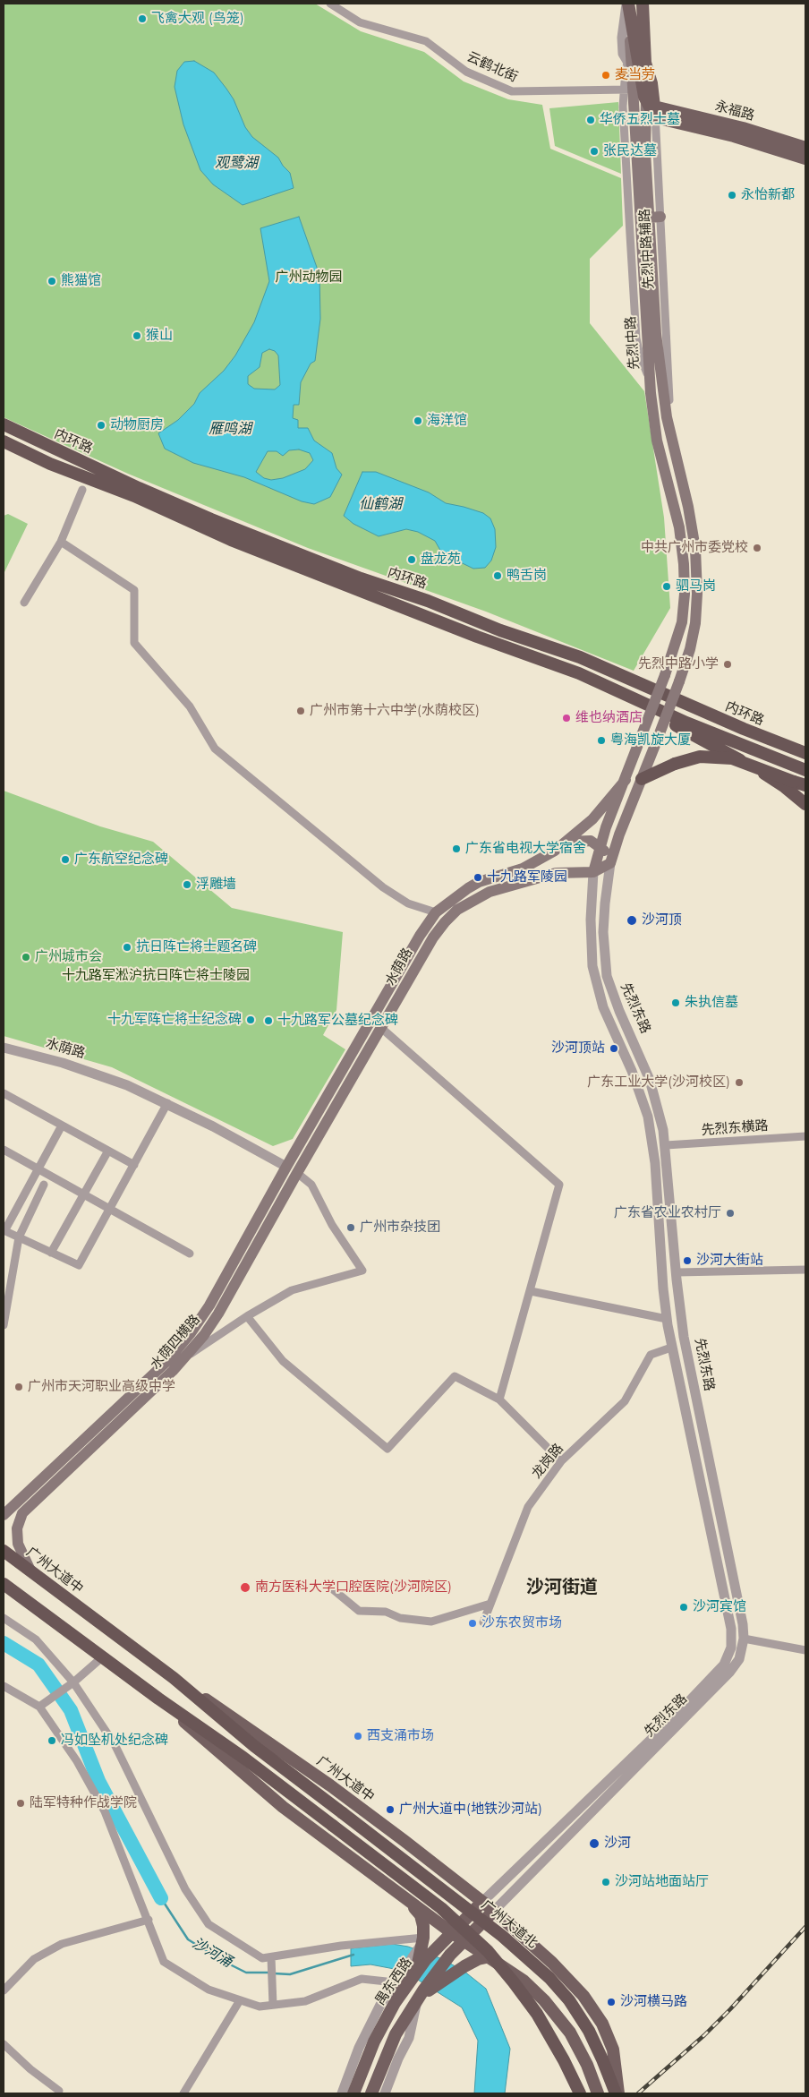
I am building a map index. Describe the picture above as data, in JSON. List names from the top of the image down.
{
  "streets": {
    "highway": ["内环路", "广州大道中", "广州大道北"],
    "main road": [
      "永福路",
      "先烈中路",
      "水荫路",
      "先烈东路",
      "水荫四横路",
      "禺东西路"
    ],
    "street": [
      "云鹤北街",
      "先烈中路辅路",
      "先烈东横路",
      "龙岗路"
    ]
  },
  "crossings": [
    ["云鹤北街", "先烈中路辅路"],
    ["云鹤北街", "先烈中路"],
    ["永福路", "先烈中路"],
    ["先烈中路辅路", "先烈中路"],
    ["先烈中路", "先烈东路"],
    ["水荫路", "先烈东路"],
    ["水荫路", "水荫四横路"],
    ["先烈东路", "先烈东横路"],
    ["先烈东路", "龙岗路"],
    ["先烈东路", "广州大道中"],
    ["先烈东路", "广州大道北"],
    ["先烈东路", "禺东西路"],
    ["水荫四横路", "广州大道中"],
    ["广州大道中", "广州大道北"],
    ["广州大道中", "禺东西路"]
  ],
  "districts": ["沙河街道"],
  "water": [
    "观鹭湖",
    "雁鸣湖",
    "仙鹤湖",
    "沙河涌"
  ],
  "parks": ["广州动物园", "十九路军淞沪抗日阵亡将士陵园"],
  "places": [
    "飞禽大观 (鸟笼)",
    "麦当劳",
    "华侨五烈士墓",
    "张民达墓",
    "永怡新都",
    "熊猫馆",
    "猴山",
    "海洋馆",
    "动物厨房",
    "中共广州市委党校",
    "盘龙苑",
    "鸭舌岗",
    "驷马岗",
    "先烈中路小学",
    "广州市第十六中学(水荫校区)",
    "维也纳酒店",
    "粤海凯旋大厦",
    "广东省电视大学宿舍",
    "广东航空纪念碑",
    "十九路军陵园",
    "浮雕墙",
    "沙河顶",
    "抗日阵亡将士题名碑",
    "广州城市会",
    "朱执信墓",
    "十九军阵亡将士纪念碑",
    "十九路军公墓纪念碑",
    "沙河顶站",
    "广东工业大学(沙河校区)",
    "广东省农业农村厅",
    "广州市杂技团",
    "沙河大街站",
    "广州市天河职业高级中学",
    "南方医科大学口腔医院(沙河院区)",
    "沙河宾馆",
    "沙东农贸市场",
    "西支涌市场",
    "冯如坠机处纪念碑",
    "陆军特种作战学院",
    "广州大道中(地铁沙河站)",
    "沙河",
    "沙河站地面站厅",
    "沙河横马路"
  ]
}
